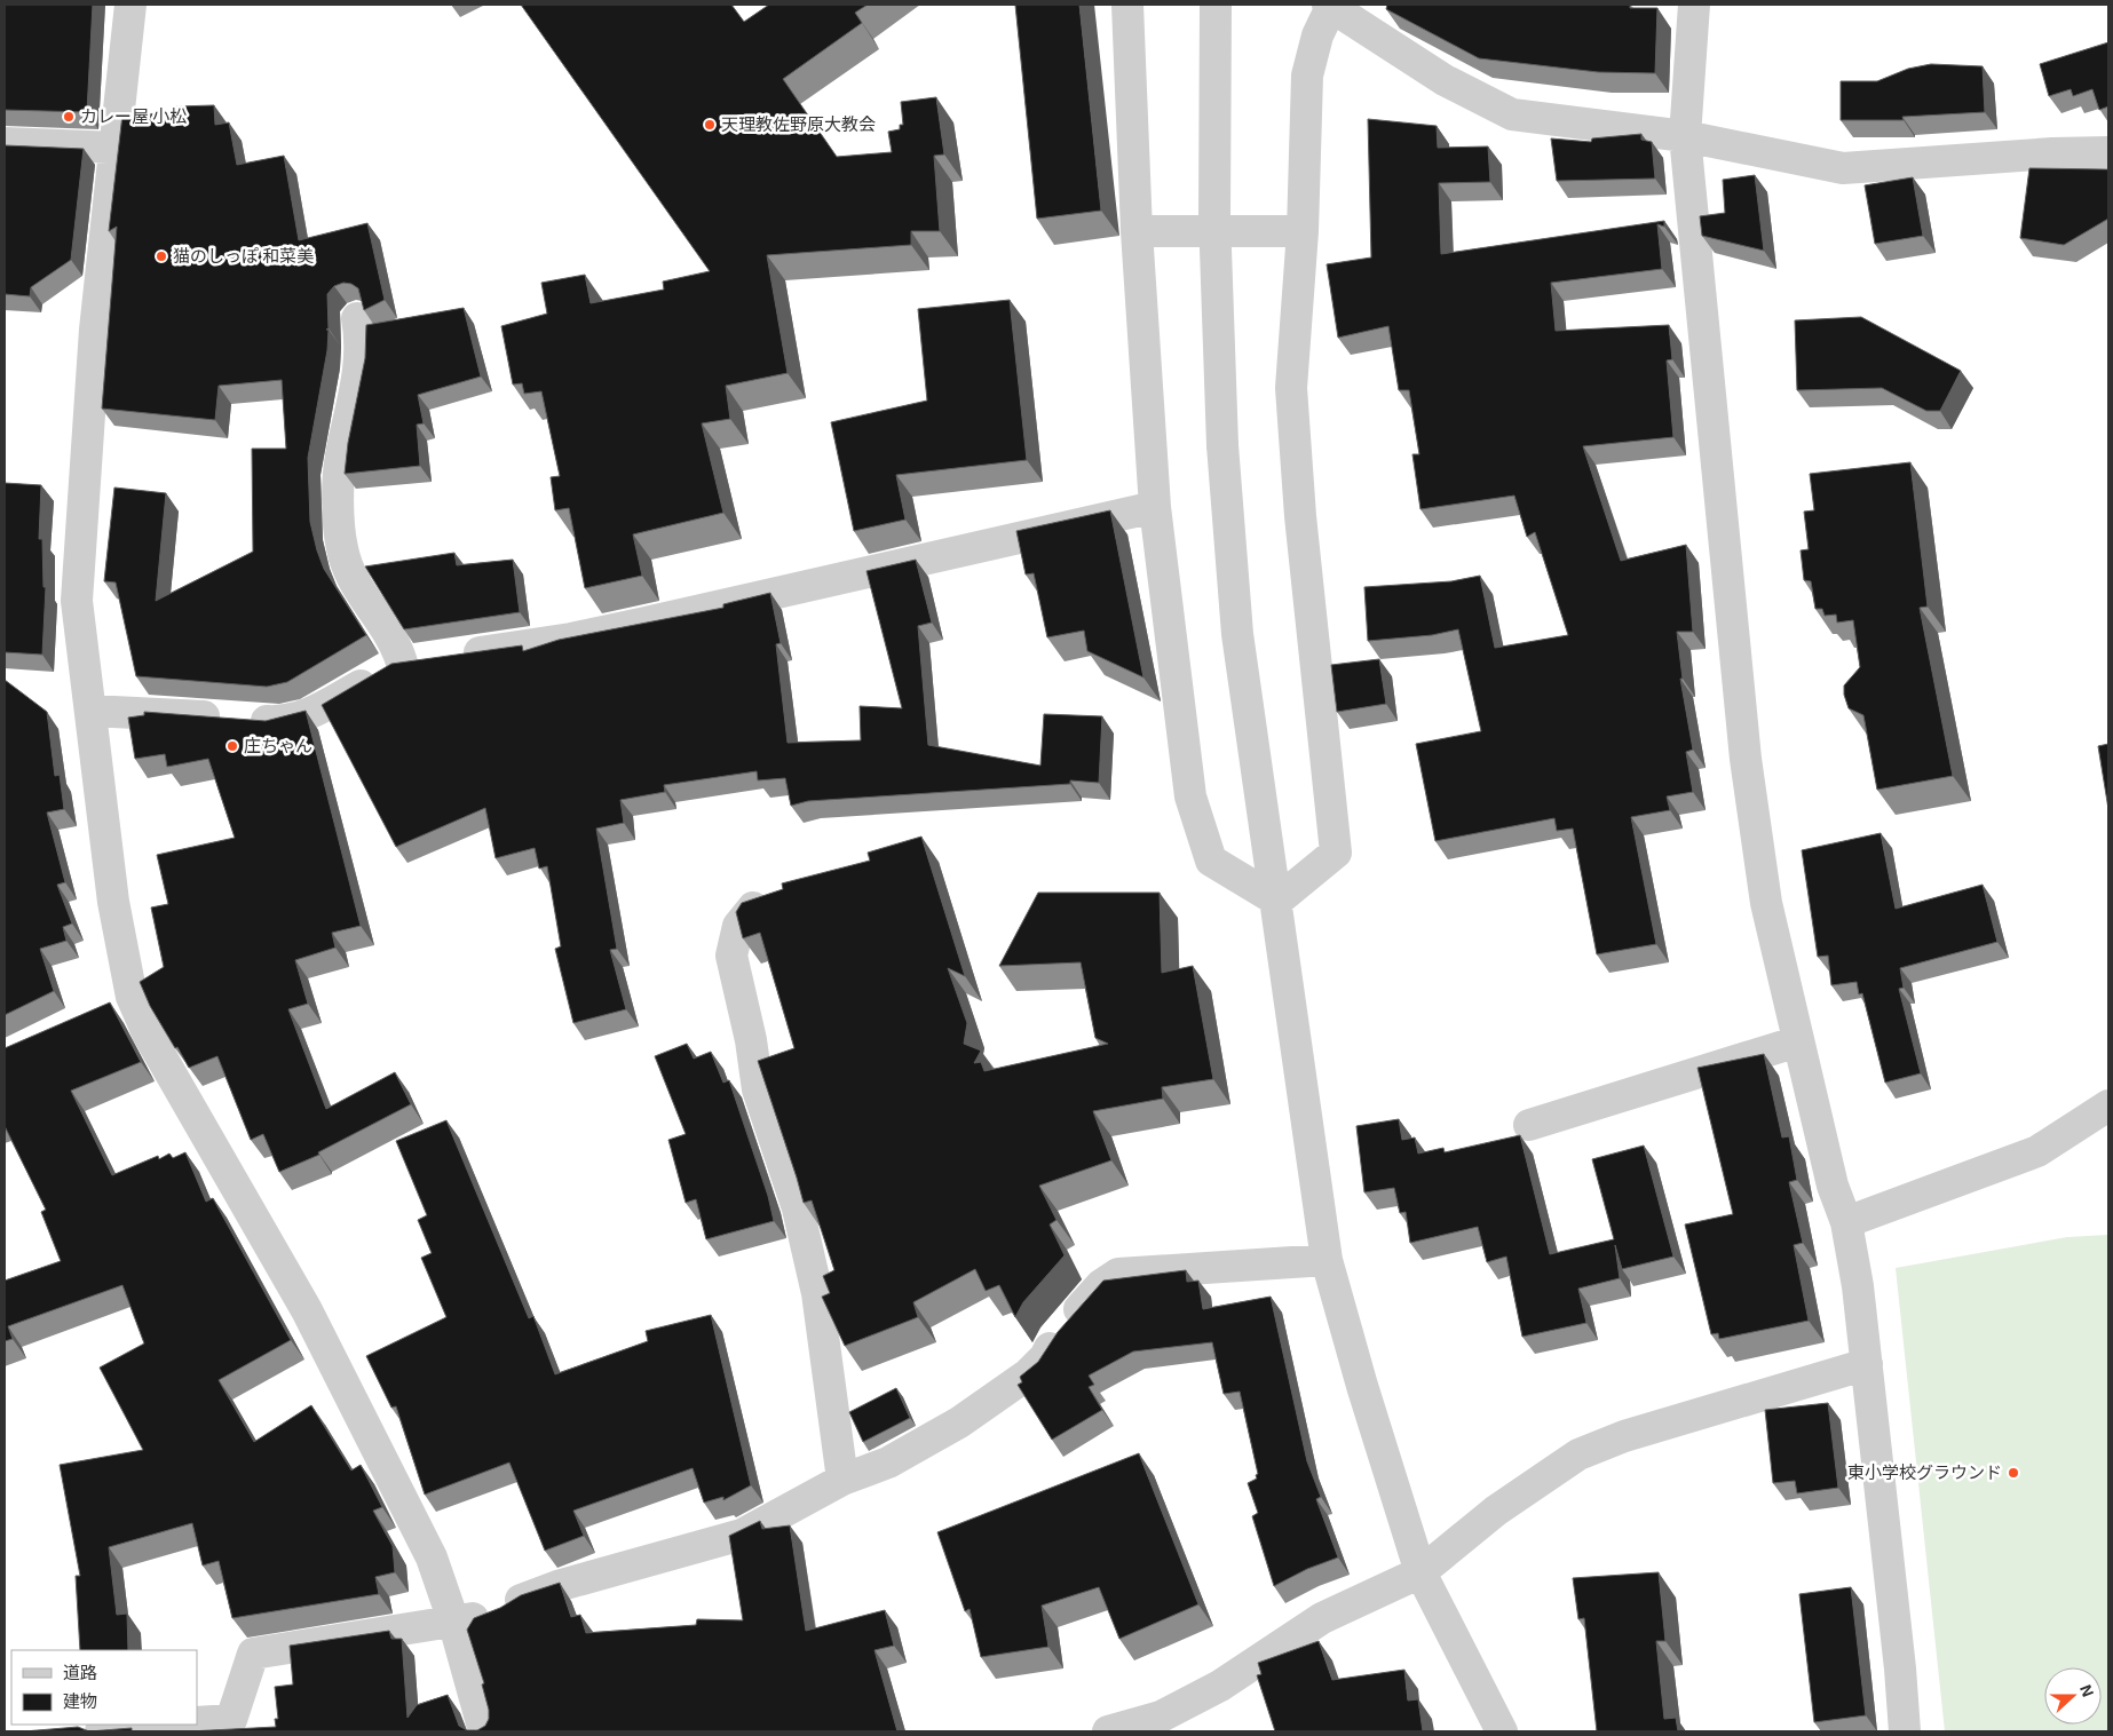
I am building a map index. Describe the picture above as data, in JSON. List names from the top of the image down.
{
  "places": [
    "カレー屋 小松",
    "天理教佐野原大教会",
    "猫のしっぽ 和菜美",
    "庄ちゃん",
    "東小学校グラウンド"
  ],
  "legend": ["道路", "建物"],
  "north": "right"
}
